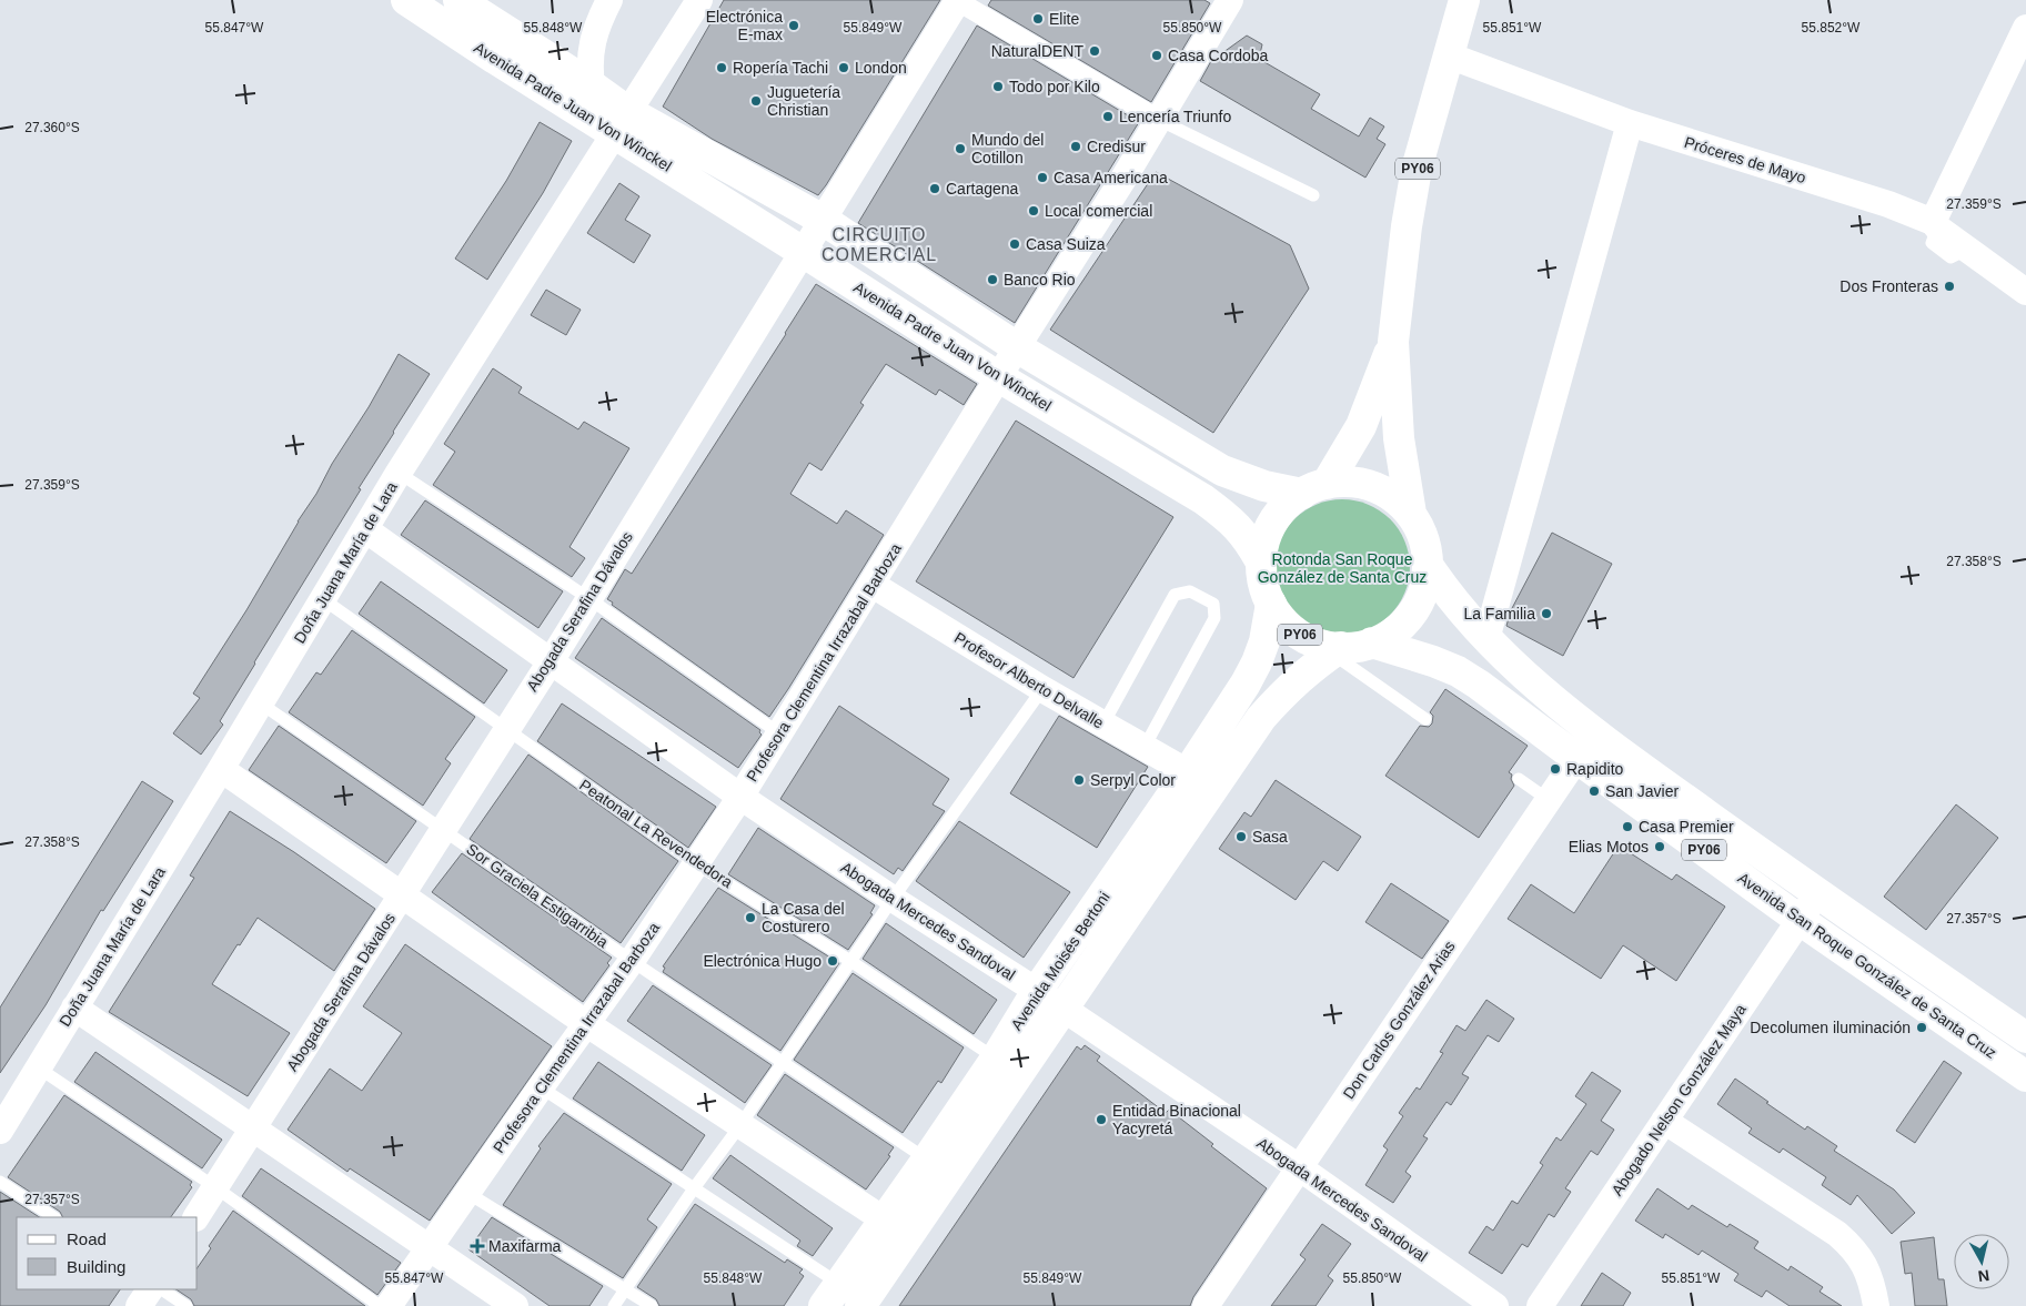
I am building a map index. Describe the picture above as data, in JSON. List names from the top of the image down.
{
  "streets": {
    "main road": [
      "Avenida Padre Juan Von Winckel",
      "PY06",
      "Avenida Moisés Bertoni",
      "Avenida San Roque González de Santa Cruz"
    ],
    "street": [
      "Próceres de Mayo",
      "Doña Juana María de Lara",
      "Abogada Serafina Dávalos",
      "Profesora Clementina Irrazabal Barboza",
      "Profesor Alberto Delvalle",
      "Abogada Mercedes Sandoval",
      "Don Carlos González Arias",
      "Abogado Nelson González Maya"
    ],
    "lane": ["Peatonal La Revendedora", "Sor Graciela Estigarribia"]
  },
  "crossings": [
    ["Avenida Padre Juan Von Winckel", "PY06"],
    ["Avenida Padre Juan Von Winckel", "Doña Juana María de Lara"],
    ["Avenida Padre Juan Von Winckel", "Abogada Serafina Dávalos"],
    ["Avenida Padre Juan Von Winckel", "Profesora Clementina Irrazabal Barboza"],
    ["Avenida Padre Juan Von Winckel", "Avenida Moisés Bertoni"],
    ["Avenida Padre Juan Von Winckel", "Avenida San Roque González de Santa Cruz"],
    ["Próceres de Mayo", "PY06"],
    ["PY06", "Avenida Moisés Bertoni"],
    ["PY06", "Avenida San Roque González de Santa Cruz"],
    ["Doña Juana María de Lara", "Peatonal La Revendedora"],
    ["Doña Juana María de Lara", "Sor Graciela Estigarribia"],
    ["Doña Juana María de Lara", "Abogada Mercedes Sandoval"],
    ["Abogada Serafina Dávalos", "Peatonal La Revendedora"],
    ["Abogada Serafina Dávalos", "Sor Graciela Estigarribia"],
    ["Abogada Serafina Dávalos", "Abogada Mercedes Sandoval"],
    ["Profesora Clementina Irrazabal Barboza", "Profesor Alberto Delvalle"],
    ["Profesora Clementina Irrazabal Barboza", "Peatonal La Revendedora"],
    ["Profesora Clementina Irrazabal Barboza", "Sor Graciela Estigarribia"],
    ["Profesora Clementina Irrazabal Barboza", "Abogada Mercedes Sandoval"],
    ["Profesor Alberto Delvalle", "Avenida Moisés Bertoni"],
    ["Peatonal La Revendedora", "Avenida Moisés Bertoni"],
    ["Sor Graciela Estigarribia", "Avenida Moisés Bertoni"],
    ["Abogada Mercedes Sandoval", "Avenida Moisés Bertoni"],
    ["Abogada Mercedes Sandoval", "Don Carlos González Arias"],
    ["Avenida Moisés Bertoni", "Avenida San Roque González de Santa Cruz"],
    ["Avenida San Roque González de Santa Cruz", "Don Carlos González Arias"],
    ["Avenida San Roque González de Santa Cruz", "Abogado Nelson González Maya"]
  ],
  "districts": ["CIRCUITO COMERCIAL"],
  "parks": ["Rotonda San Roque González de Santa Cruz"],
  "places": {
    "other": [
      "Elite",
      "Electrónica E-max",
      "NaturalDENT",
      "Casa Cordoba",
      "Ropería Tachi",
      "London",
      "Todo por Kilo",
      "Juguetería Christian",
      "Lencería Triunfo",
      "Credisur",
      "Mundo del Cotillon",
      "Casa Americana",
      "Cartagena",
      "Local comercial",
      "Casa Suiza",
      "Banco Rio",
      "Dos Fronteras",
      "La Familia",
      "Rapidito",
      "Serpyl Color",
      "San Javier",
      "Casa Premier",
      "Sasa",
      "Elias Motos",
      "La Casa del Costurero",
      "Electrónica Hugo",
      "Decolumen iluminación",
      "Entidad Binacional Yacyretá"
    ],
    "health": ["Maxifarma"]
  },
  "legend": ["Road", "Building"],
  "north": "bottom",
  "coordinates": [
    "55.847°W",
    "55.848°W",
    "55.849°W",
    "55.850°W",
    "55.851°W",
    "55.852°W",
    "27.360°S",
    "27.359°S",
    "27.358°S",
    "27.357°S"
  ]
}
